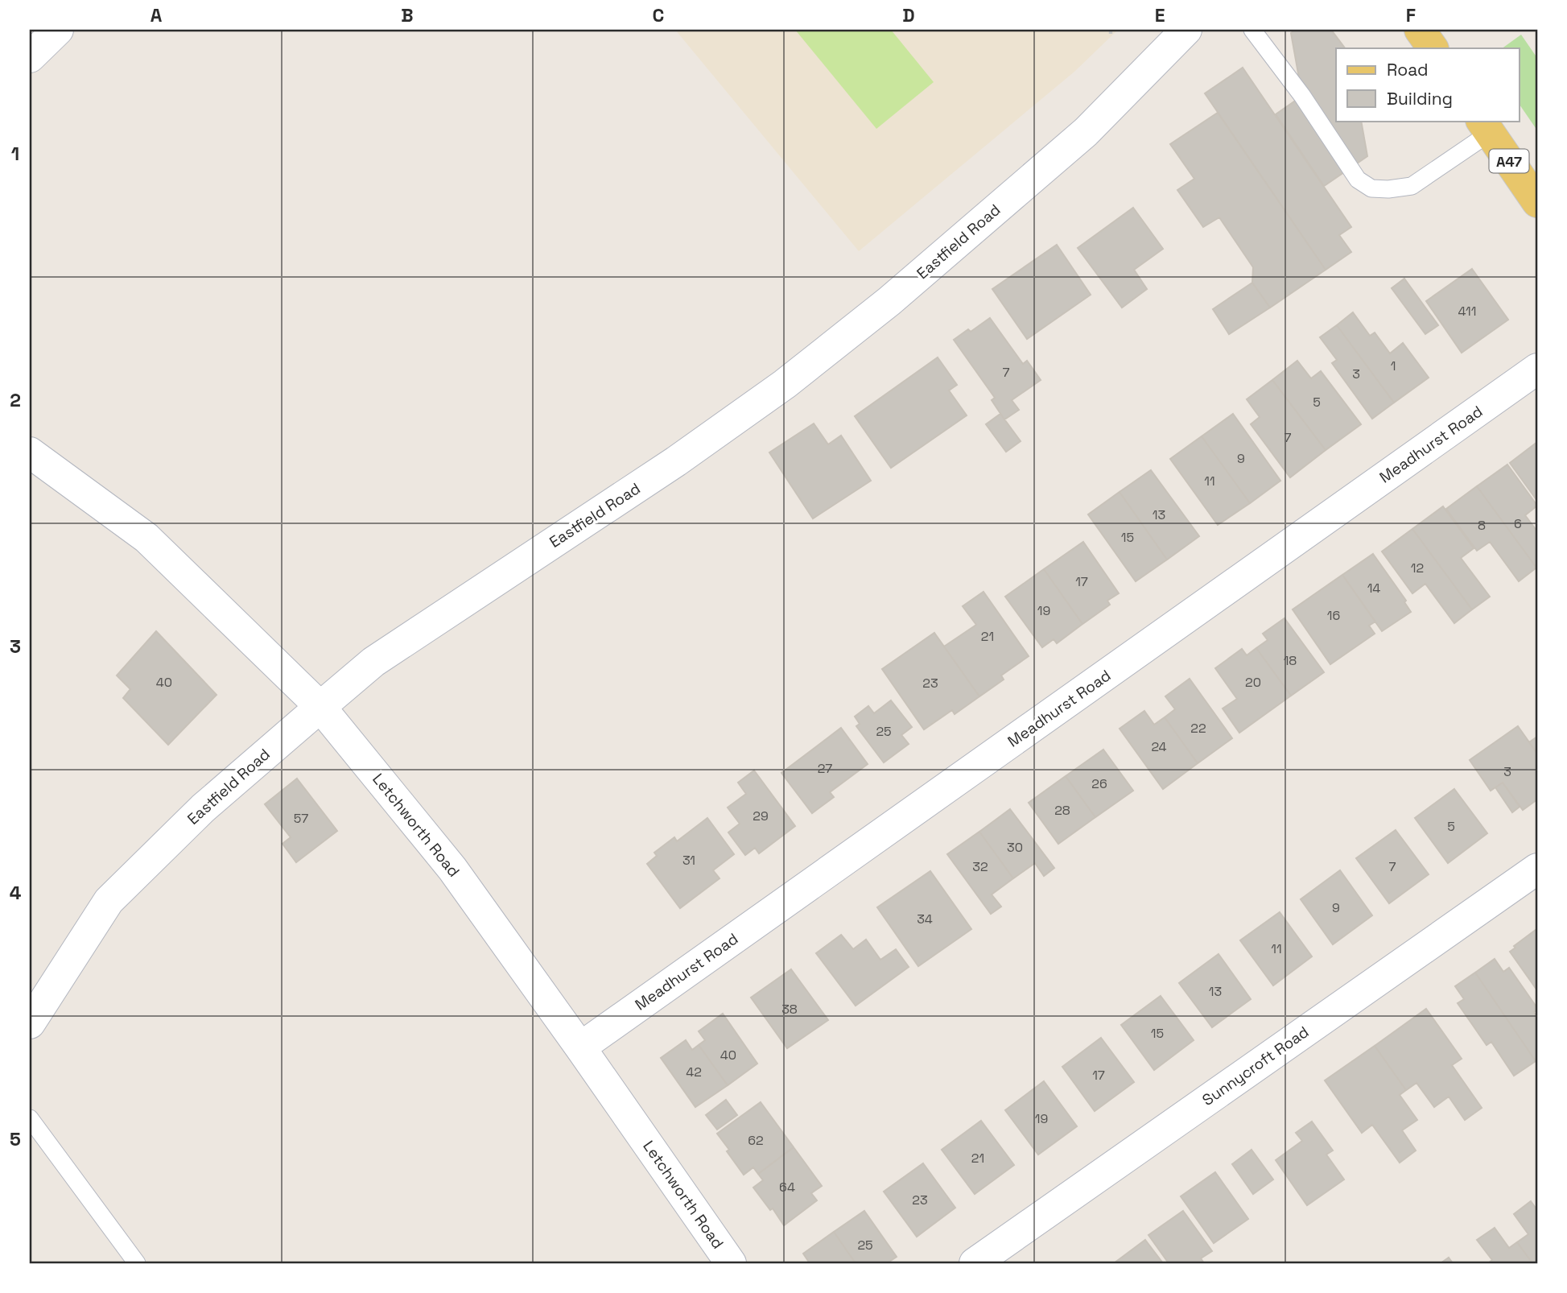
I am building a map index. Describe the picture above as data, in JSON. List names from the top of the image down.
{
  "streets": {
    "main road": ["A47"],
    "street": [
      "Eastfield Road",
      "Meadhurst Road",
      "Letchworth Road",
      "Sunnycroft Road"
    ]
  },
  "crossings": [
    ["Eastfield Road", "Letchworth Road"],
    ["Meadhurst Road", "Letchworth Road"]
  ],
  "house_numbers": [
    "411",
    "1",
    "7",
    "3",
    "5",
    "7",
    "9",
    "11",
    "13",
    "6",
    "8",
    "15",
    "12",
    "17",
    "14",
    "19",
    "16",
    "21",
    "18",
    "40",
    "20",
    "23",
    "22",
    "25",
    "24",
    "27",
    "3",
    "26",
    "28",
    "29",
    "57",
    "5",
    "30",
    "31",
    "32",
    "7",
    "9",
    "34",
    "11",
    "13",
    "38",
    "15",
    "40",
    "42",
    "17",
    "19",
    "62",
    "21",
    "64",
    "23",
    "25"
  ],
  "legend": ["Road", "Building"],
  "grid": {
    "columns": [
      "A",
      "B",
      "C",
      "D",
      "E",
      "F"
    ],
    "rows": [
      "1",
      "2",
      "3",
      "4",
      "5"
    ]
  }
}
